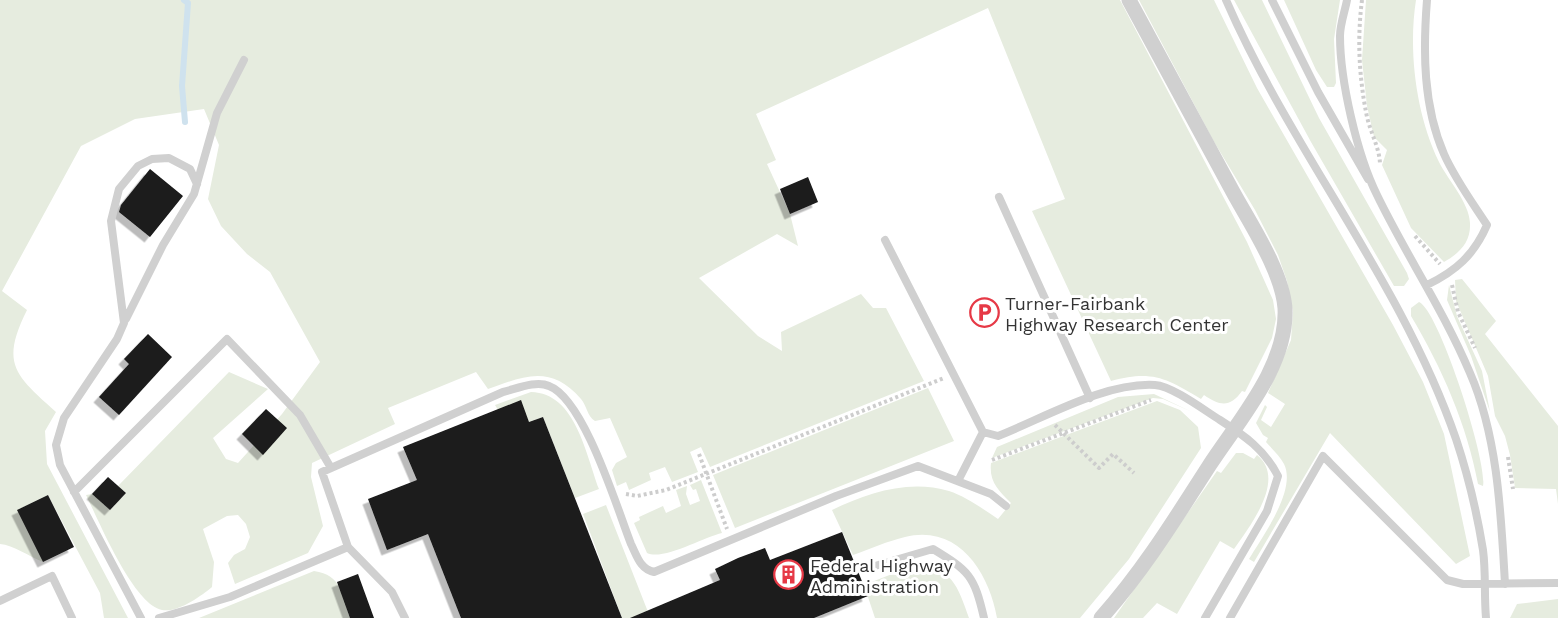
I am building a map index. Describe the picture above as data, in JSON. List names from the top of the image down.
{
  "places": {
    "parking": ["Turner-Fairbank Highway Research Center"],
    "building": ["Federal Highway Administration"]
  }
}
